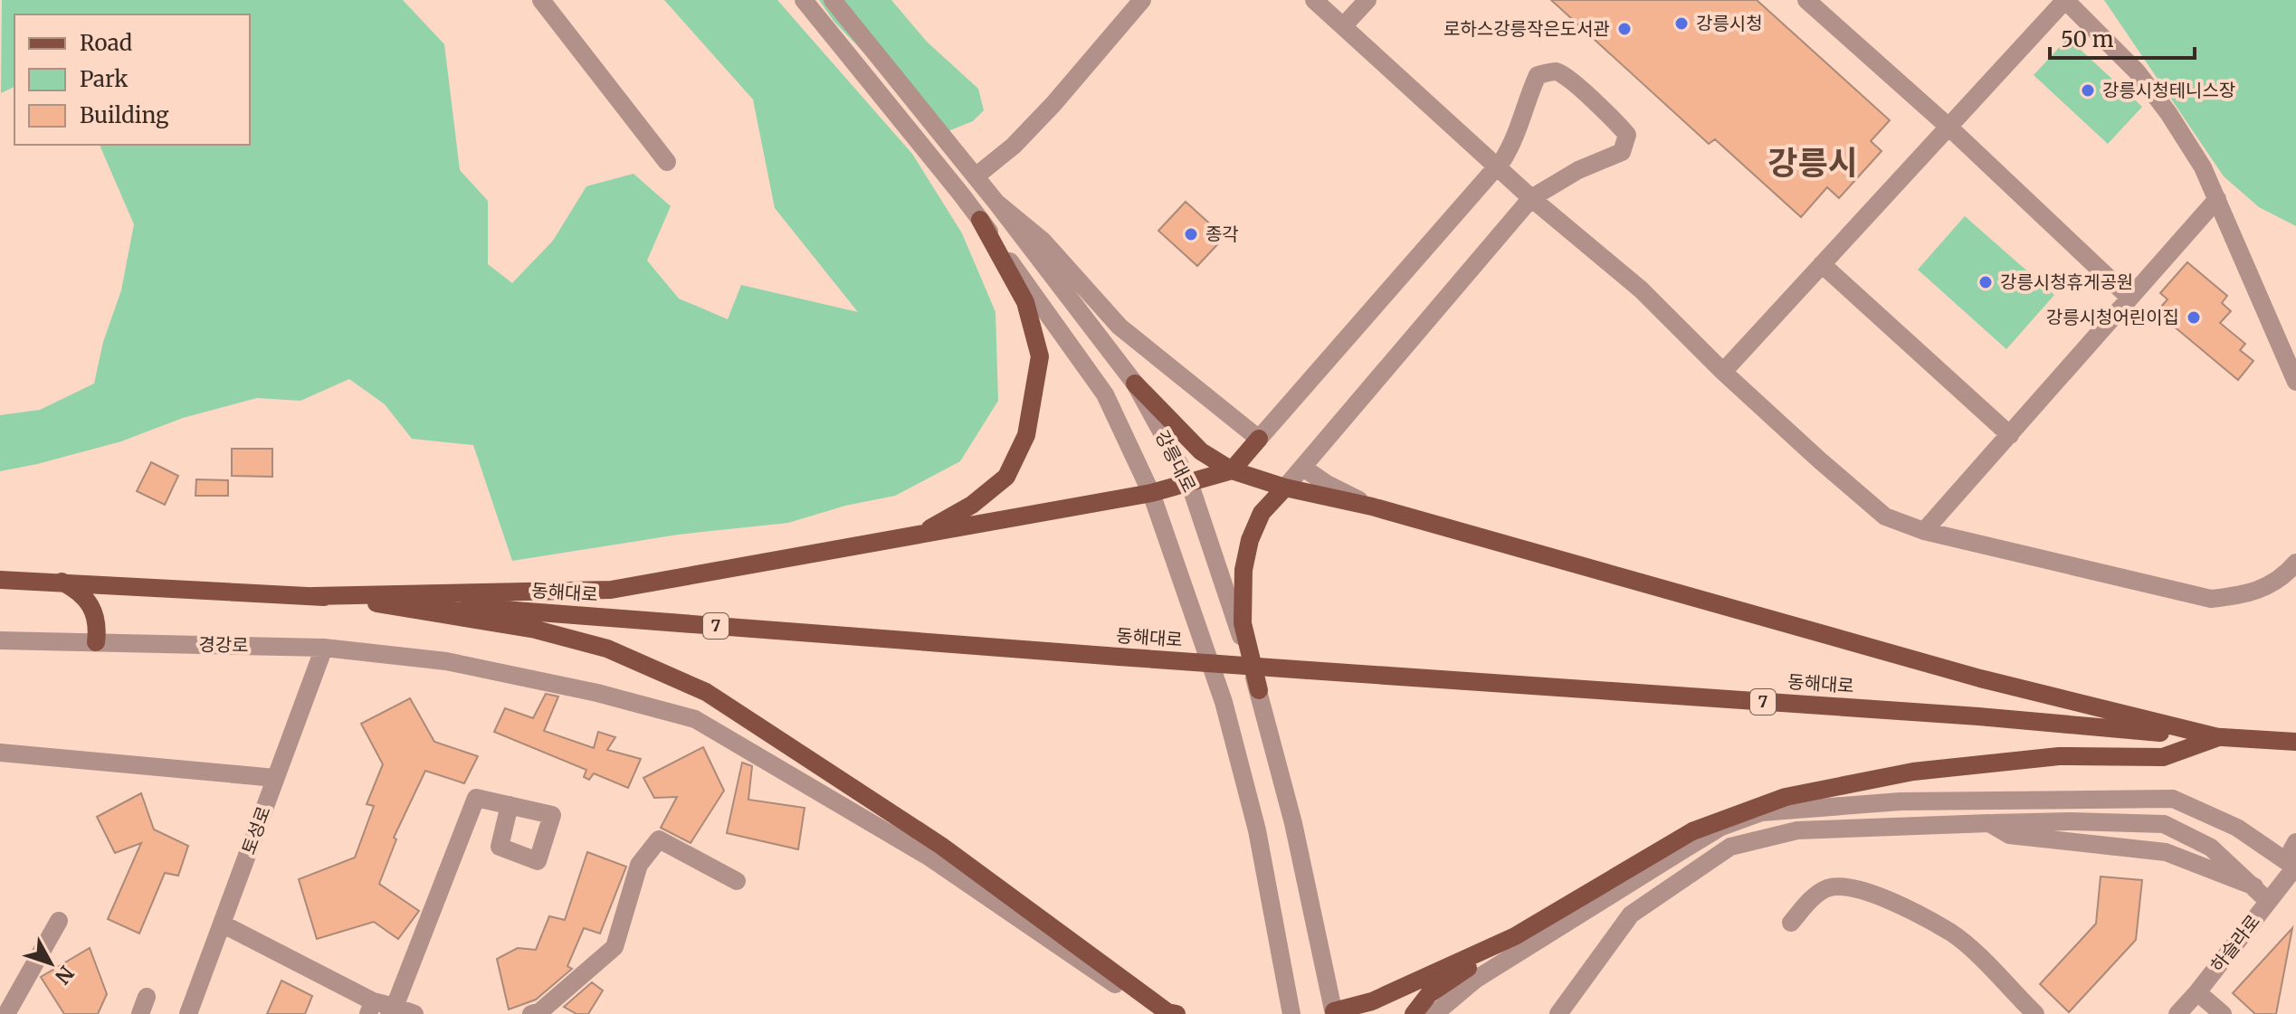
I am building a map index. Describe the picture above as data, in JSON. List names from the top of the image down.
{
  "streets": {
    "main road": ["동해대로", "7"],
    "street": [
      "강릉대로",
      "경강로",
      "토성로",
      "하슬라로"
    ]
  },
  "crossings": [
    ["경강로", "토성로"]
  ],
  "districts": ["강릉시"],
  "places": [
    "강릉시청",
    "로하스강릉작은도서관",
    "강릉시청테니스장",
    "종각",
    "강릉시청휴게공원",
    "강릉시청어린이집"
  ],
  "legend": ["Road", "Park", "Building"],
  "scale_bar": "50 m",
  "north": "bottom right"
}
